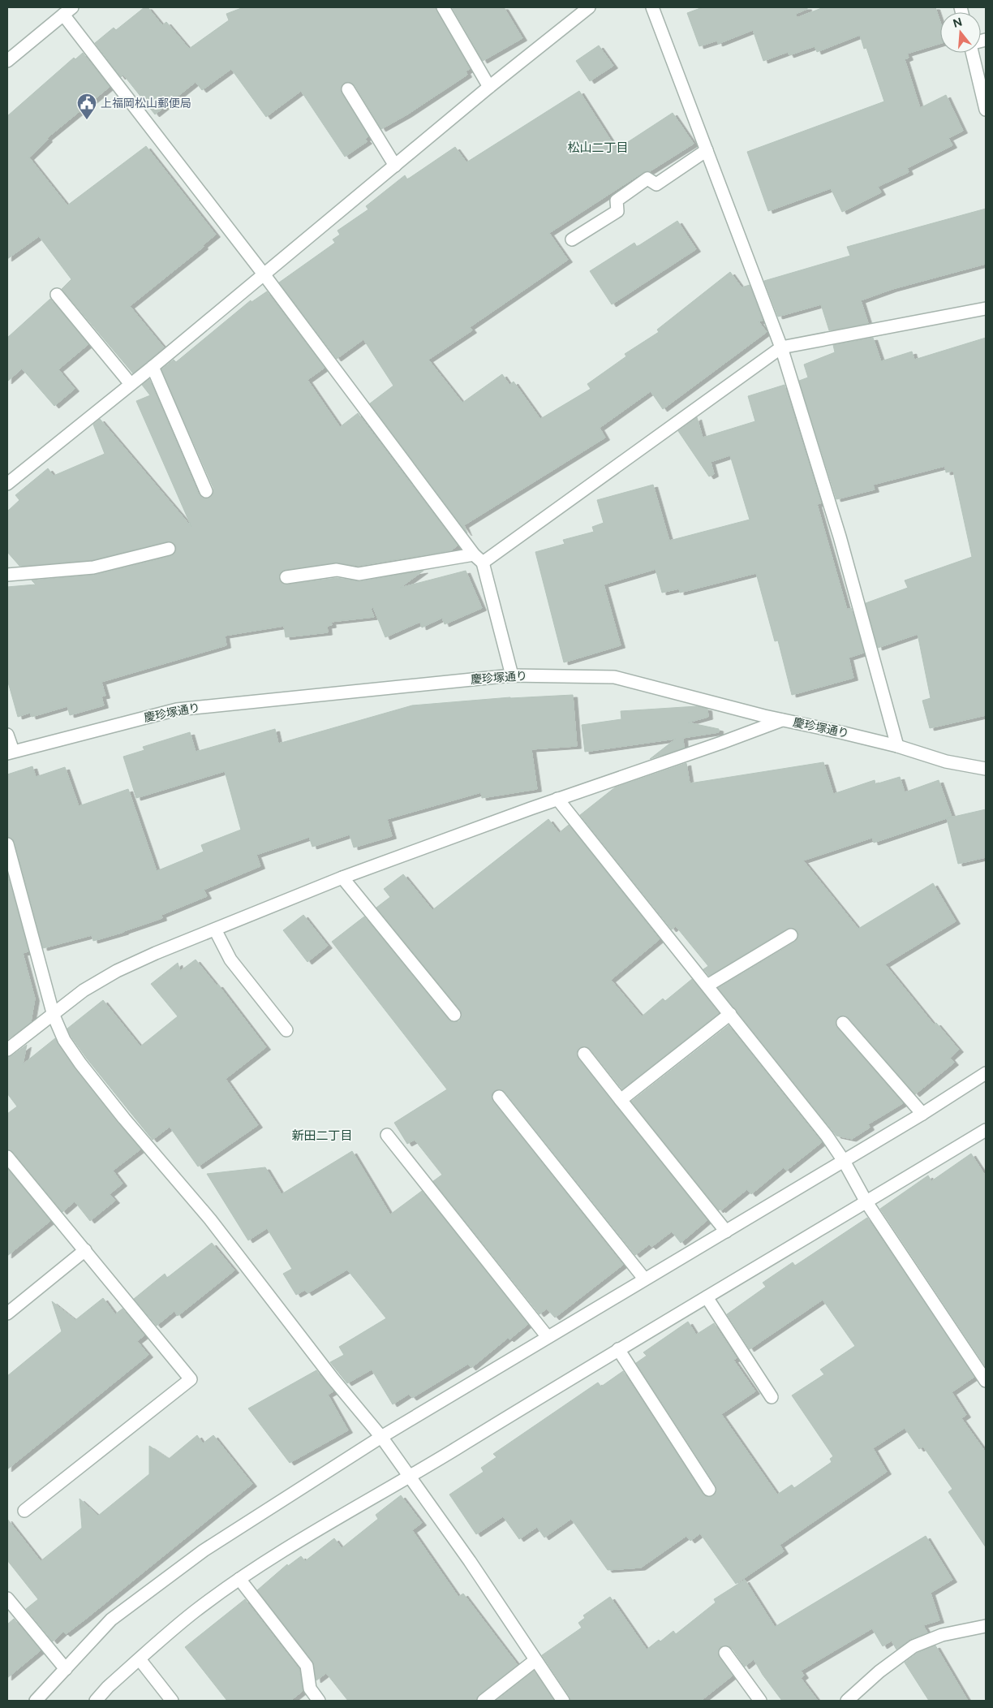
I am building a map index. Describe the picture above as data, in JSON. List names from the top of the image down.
{
  "streets": {
    "street": ["慶珍塚通り"]
  },
  "districts": ["松山二丁目", "新田二丁目"],
  "places": {
    "public building": ["上福岡松山郵便局"]
  },
  "north": "top"
}
